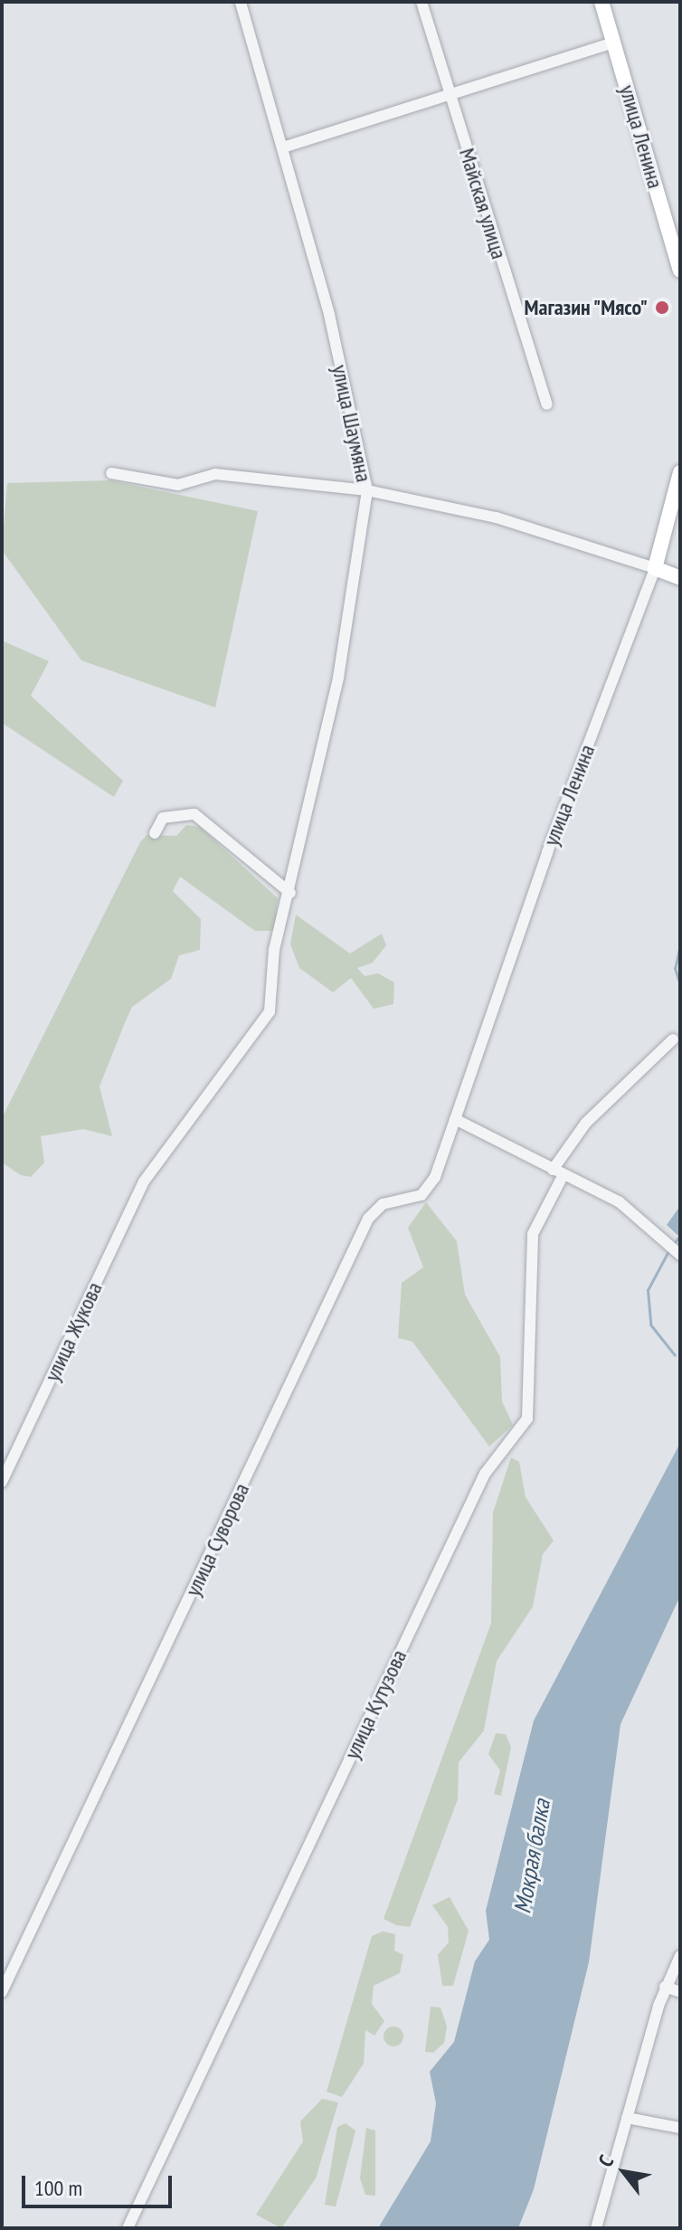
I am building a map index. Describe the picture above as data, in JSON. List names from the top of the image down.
{
  "streets": {
    "street": [
      "улица Ленина",
      "Майская улица",
      "улица Шаумяна",
      "улица Жукова",
      "улица Суворова",
      "улица Кутузова"
    ]
  },
  "crossings": [
    ["улица Ленина", "улица Суворова"],
    ["улица Шаумяна", "улица Жукова"]
  ],
  "water": ["Мокрая балка"],
  "places": ["Магазин \"Мясо\""],
  "scale_bar": "100 m",
  "north": "top left"
}
